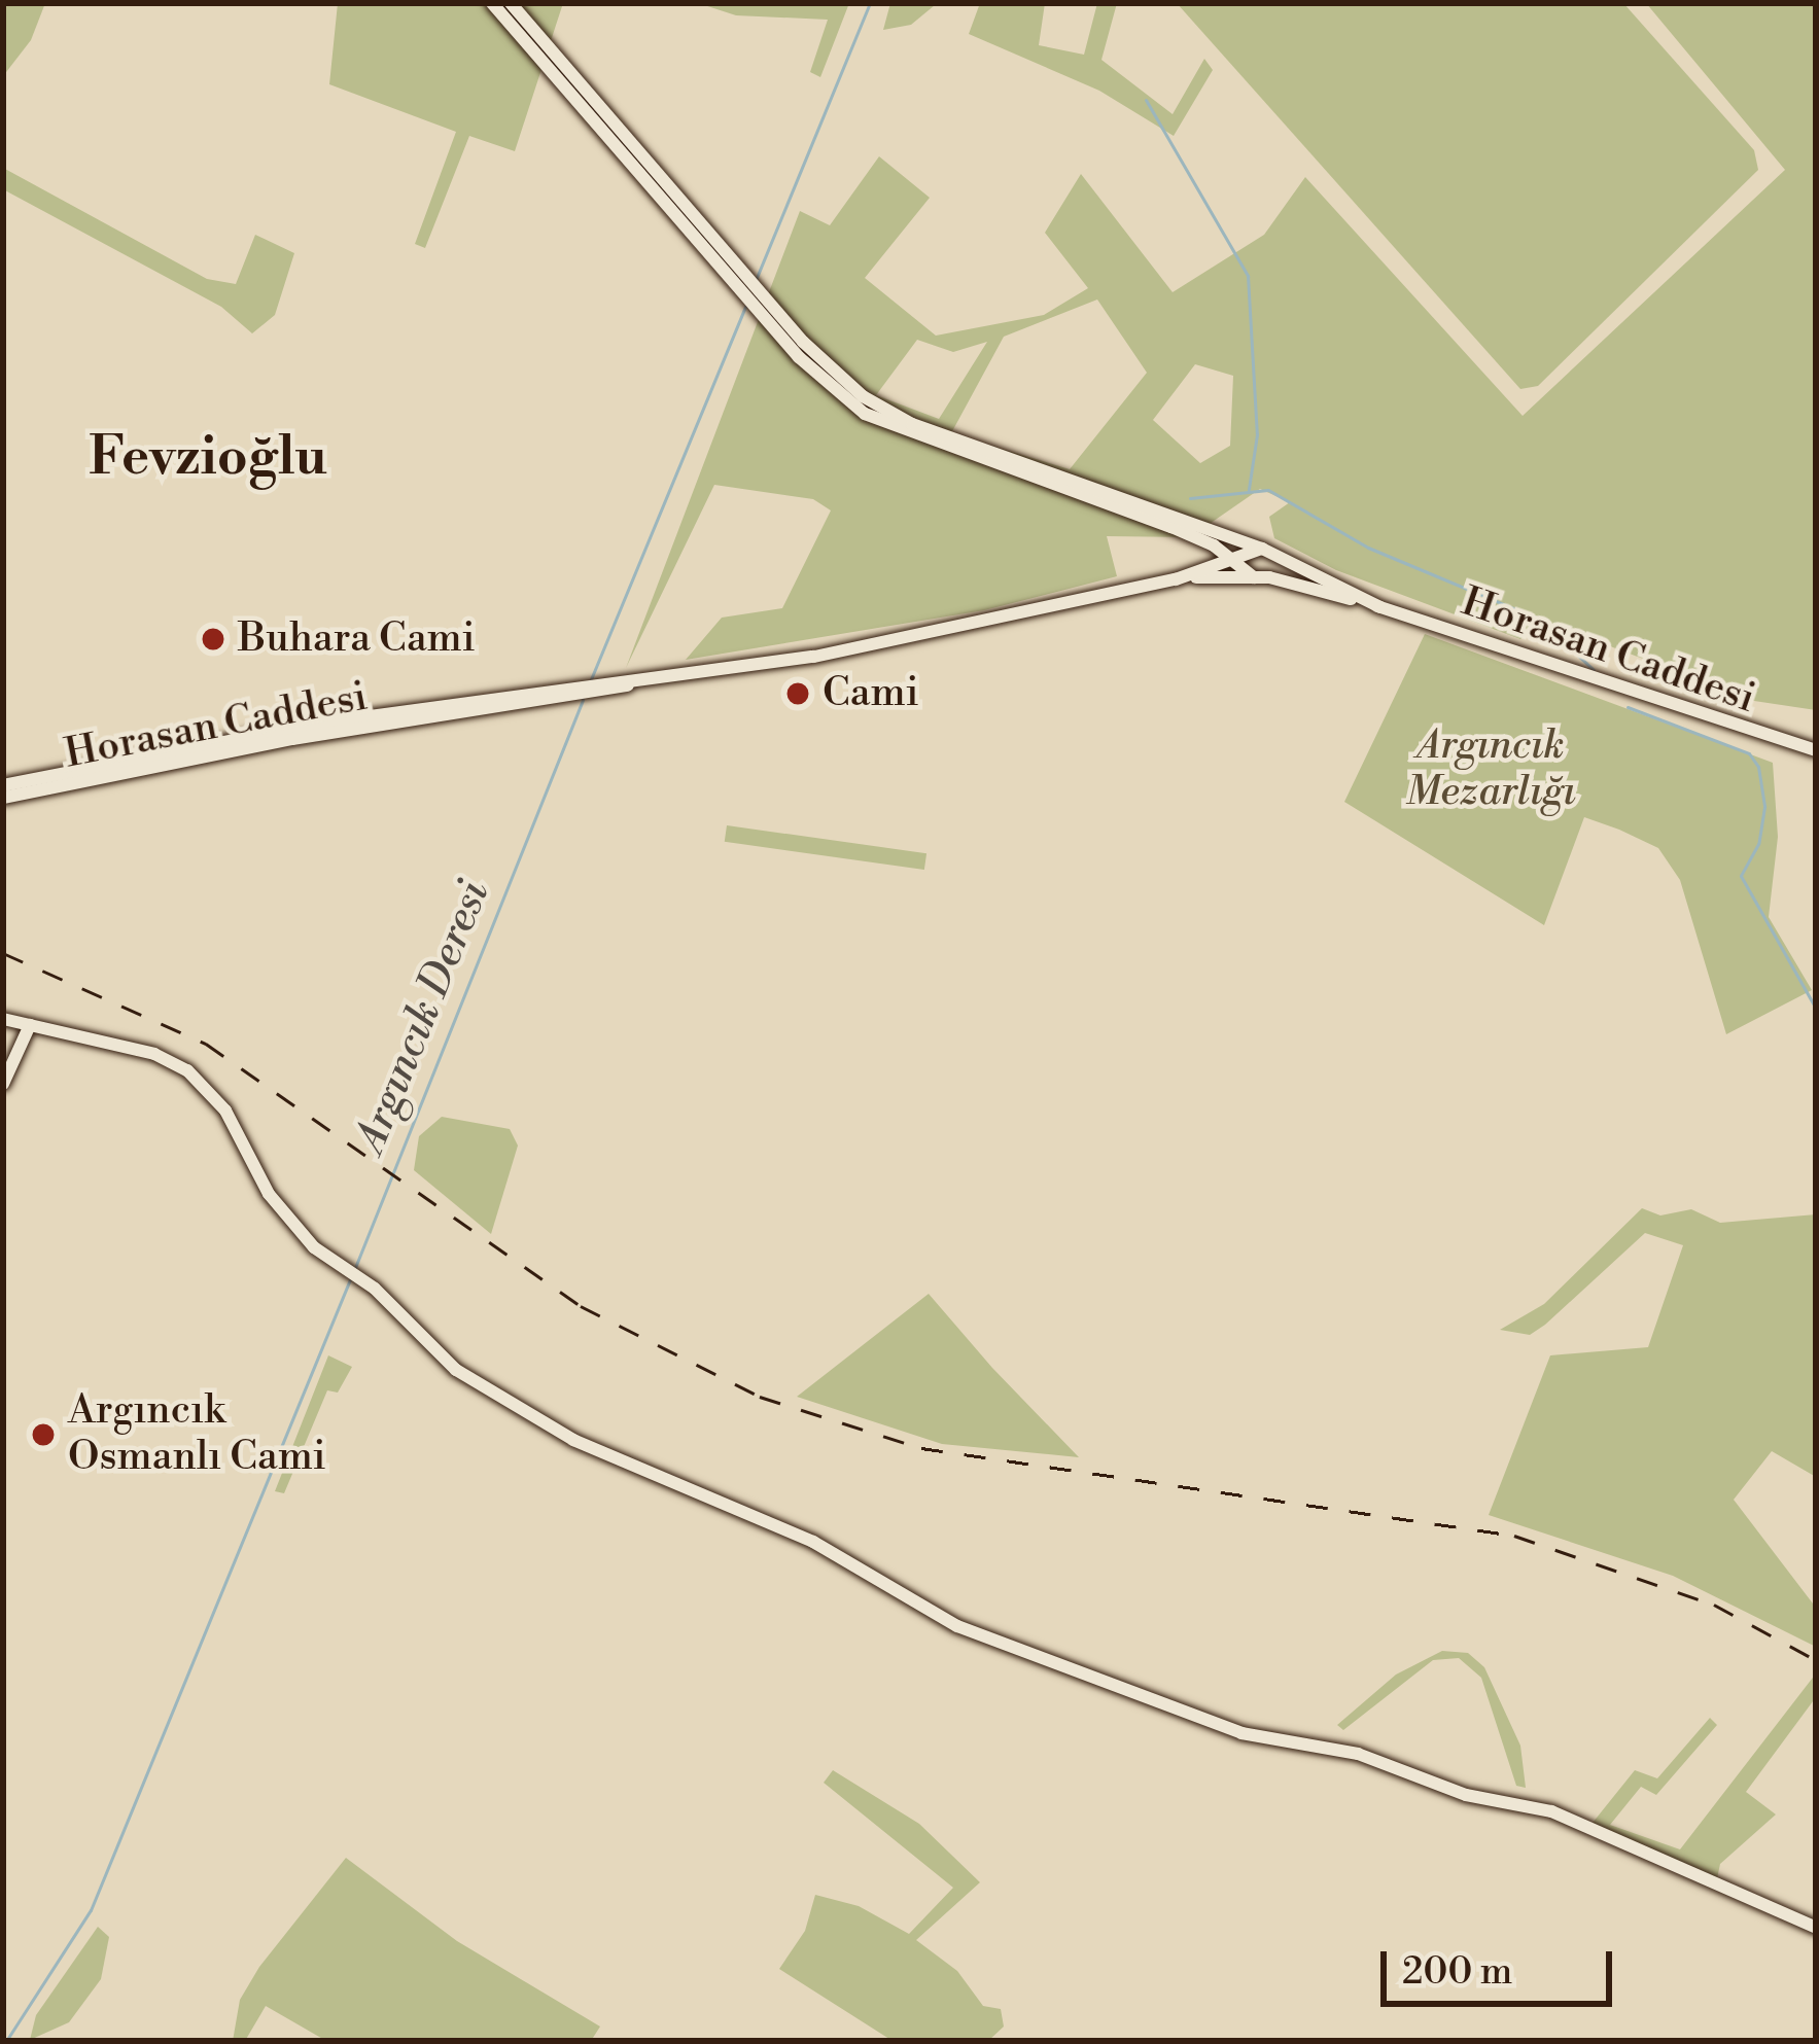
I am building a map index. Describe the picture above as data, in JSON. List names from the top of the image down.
{
  "streets": {
    "street": ["Horasan Caddesi"]
  },
  "districts": ["Fevzioğlu"],
  "water": ["Argıncık Deresi"],
  "parks": ["Argıncık Mezarlığı"],
  "places": ["Buhara Cami", "Cami", "Argıncık Osmanlı Cami"],
  "scale_bar": "200 m"
}
